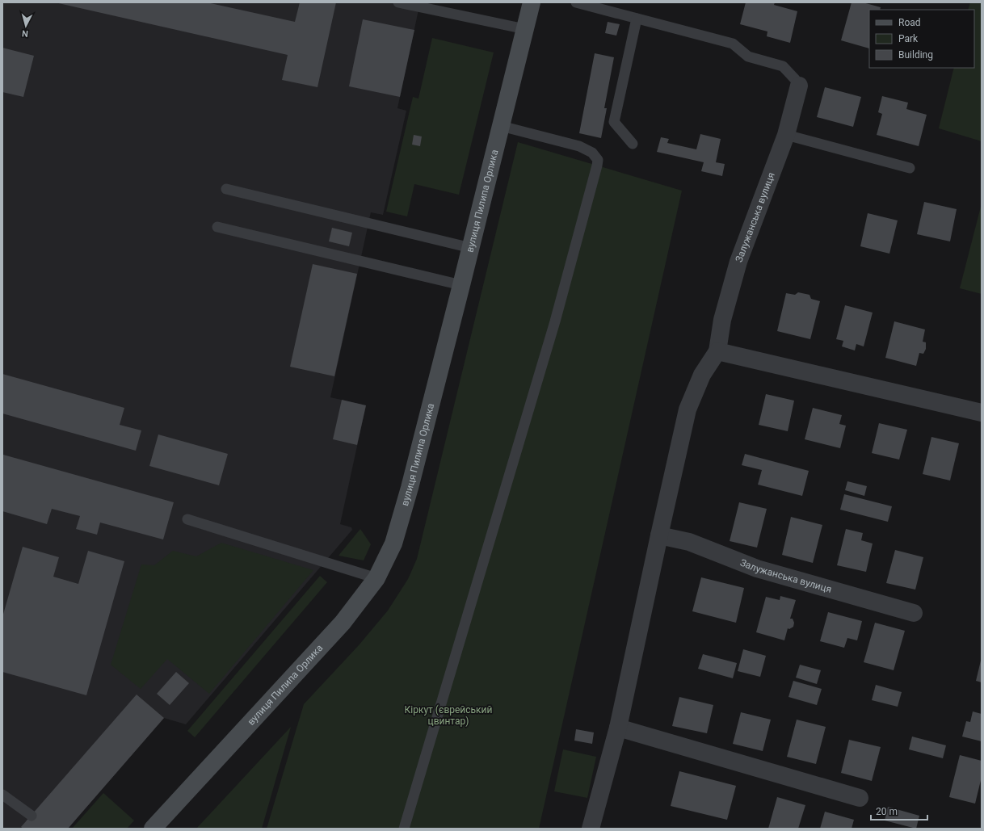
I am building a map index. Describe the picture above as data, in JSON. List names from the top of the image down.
{
  "streets": {
    "main road": ["вулиця Пилипа Орлика"],
    "street": ["Залужанська вулиця"]
  },
  "parks": ["Кіркут (єврейський цвинтар)"],
  "legend": ["Road", "Park", "Building"],
  "scale_bar": "20 m",
  "north": "bottom"
}
